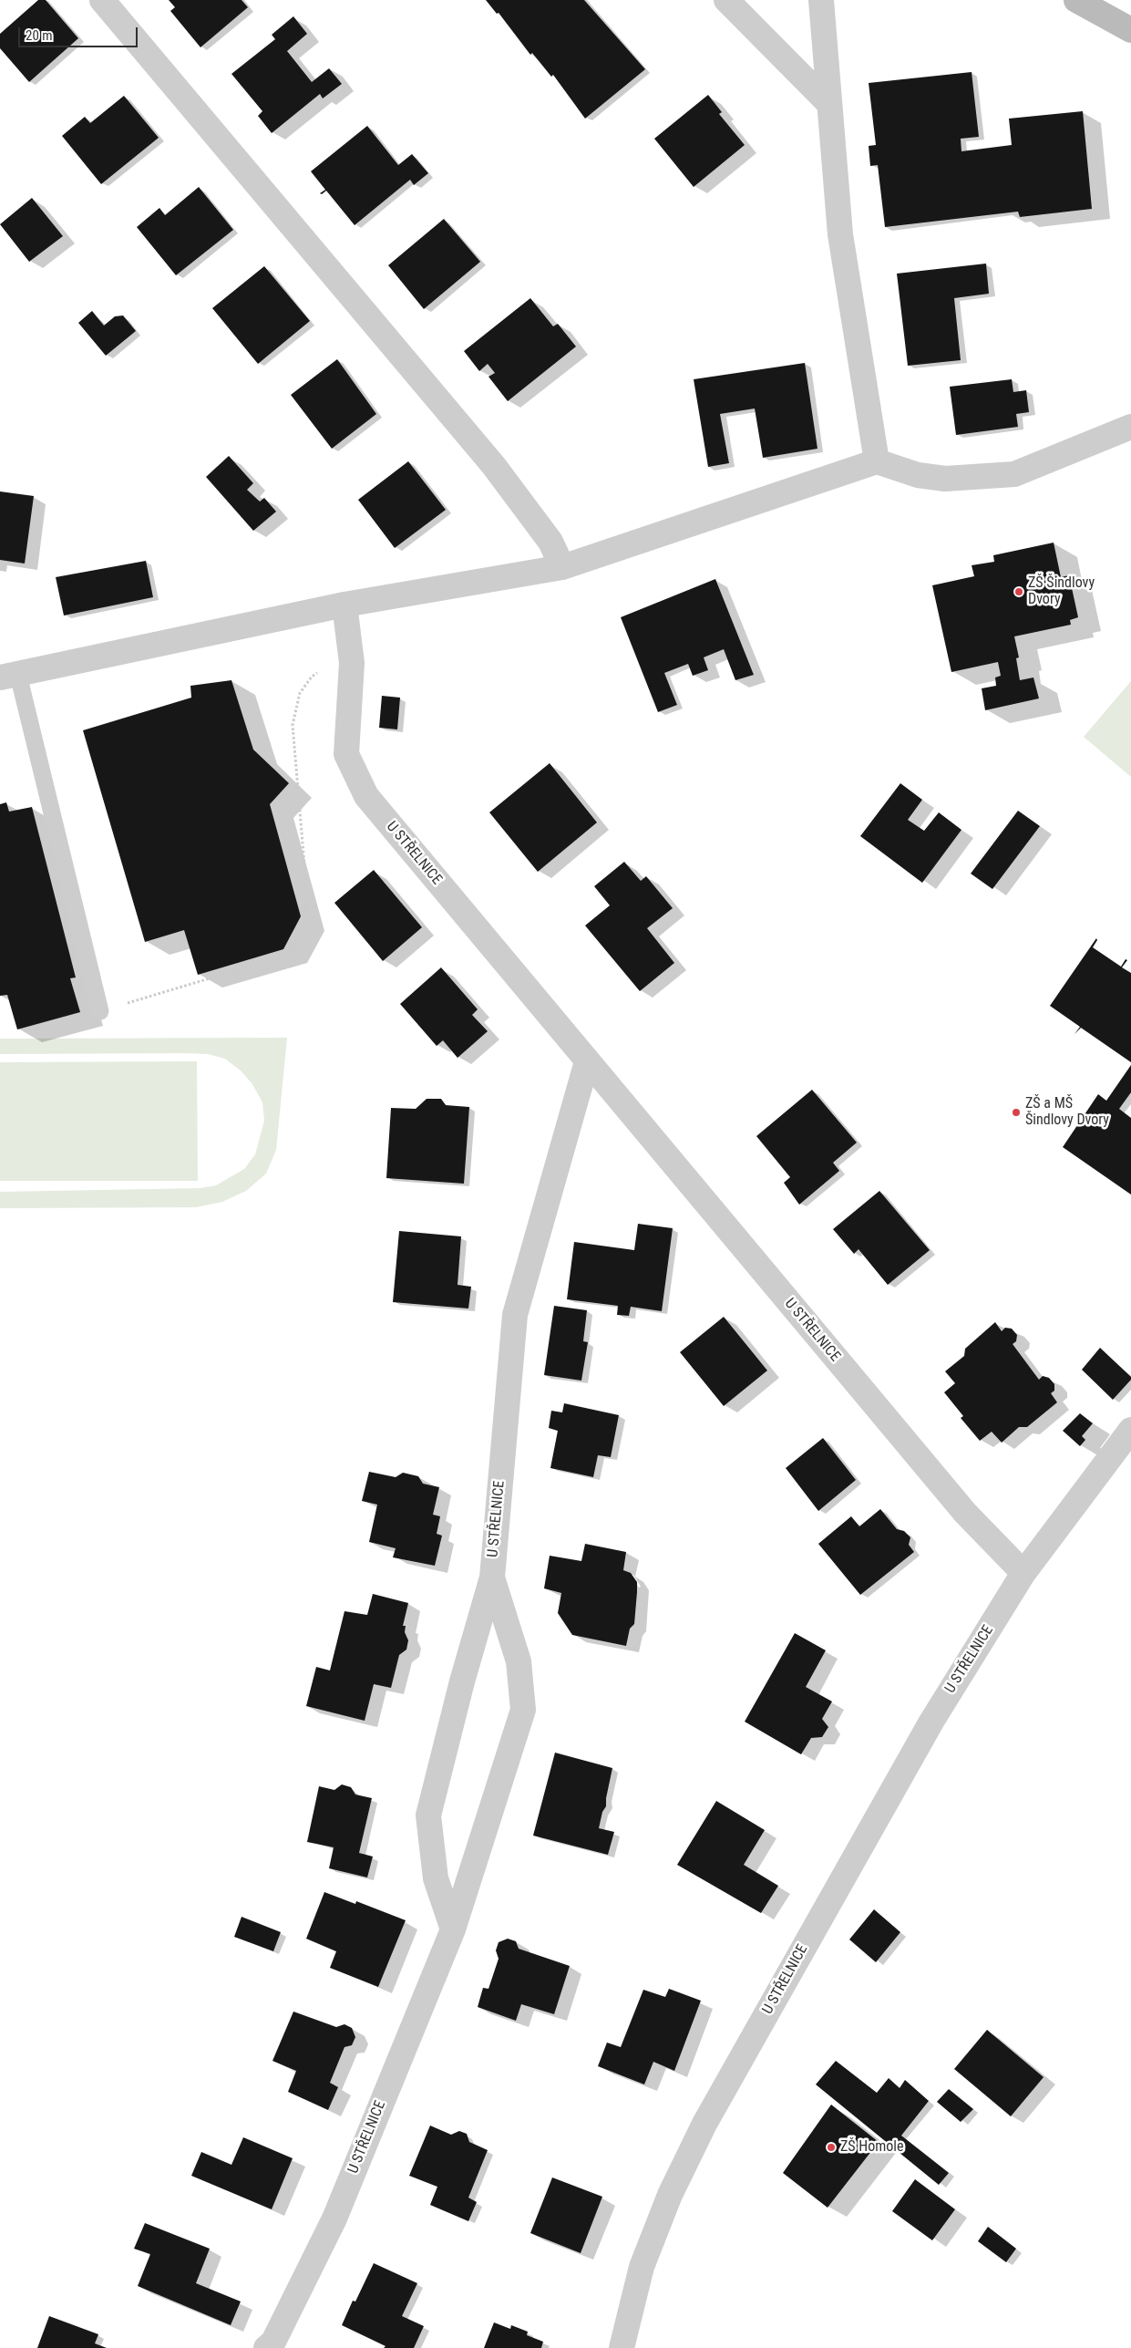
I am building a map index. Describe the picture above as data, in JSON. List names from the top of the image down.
{
  "streets": {
    "street": ["U STŘELNICE"]
  },
  "places": ["ZŠ Šindlovy Dvory", "ZŠ a MŠ Šindlovy Dvory", "ZŠ Homole"],
  "scale_bar": "20 m"
}
